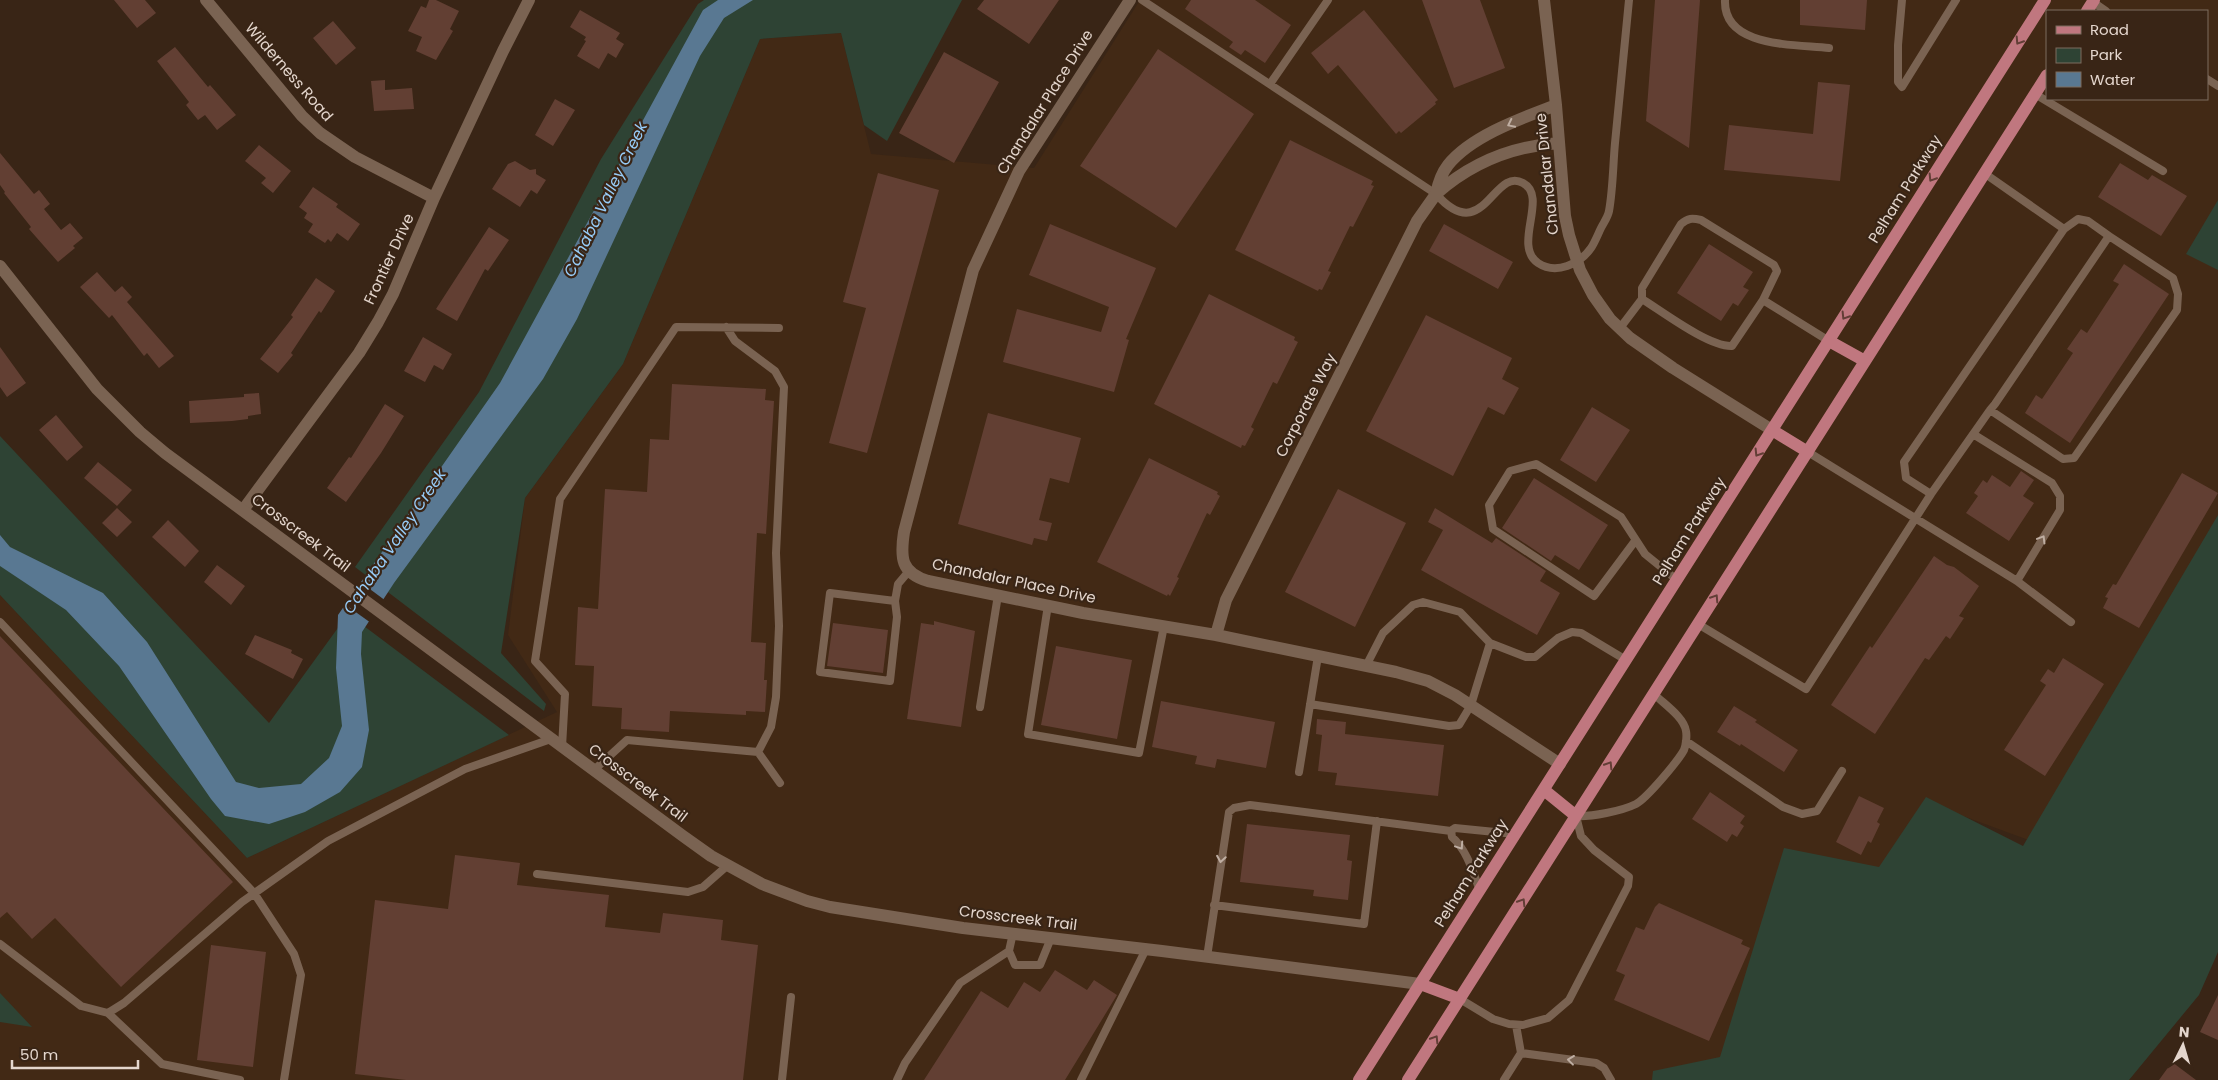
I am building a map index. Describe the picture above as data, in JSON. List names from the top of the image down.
{
  "streets": {
    "main road": ["Pelham Parkway"],
    "street": [
      "Wilderness Road",
      "Chandalar Place Drive",
      "Chandalar Drive",
      "Frontier Drive",
      "Corporate Way",
      "Crosscreek Trail"
    ]
  },
  "crossings": [
    ["Wilderness Road", "Frontier Drive"],
    ["Chandalar Place Drive", "Pelham Parkway"],
    ["Chandalar Place Drive", "Corporate Way"],
    ["Chandalar Drive", "Pelham Parkway"],
    ["Chandalar Drive", "Corporate Way"],
    ["Pelham Parkway", "Crosscreek Trail"],
    ["Frontier Drive", "Crosscreek Trail"]
  ],
  "water": ["Cahaba Valley Creek"],
  "legend": ["Road", "Park", "Water"],
  "scale_bar": "50 m",
  "north": "top"
}
